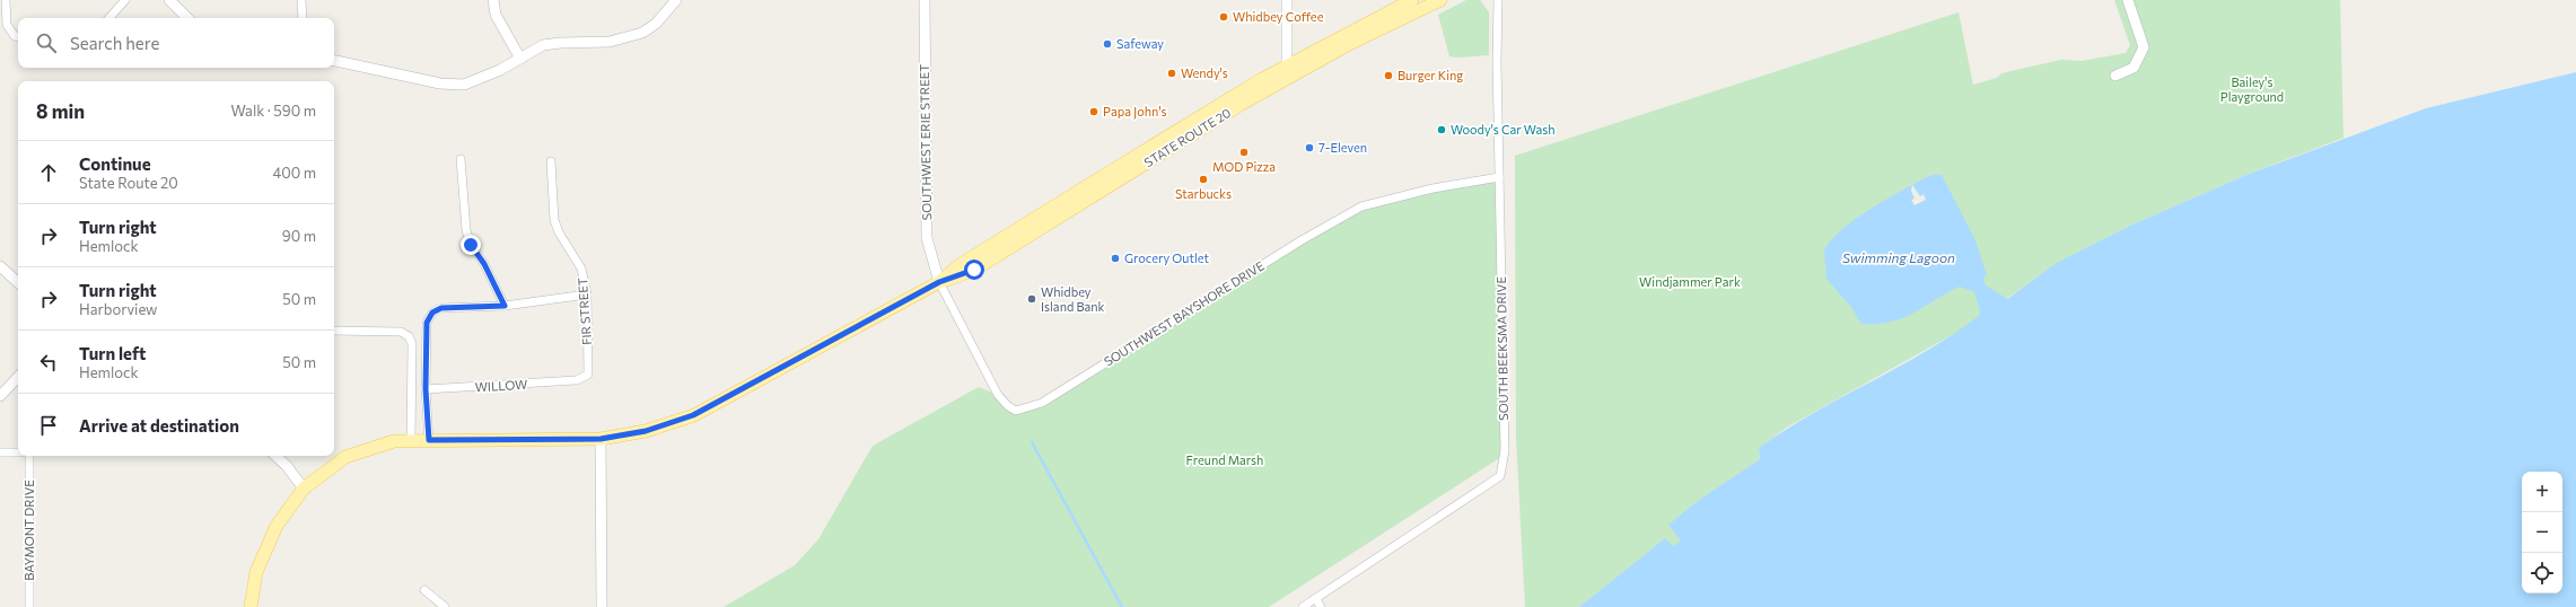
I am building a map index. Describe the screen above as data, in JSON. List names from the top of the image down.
{
  "streets": {
    "main road": ["STATE ROUTE 20"],
    "street": [
      "SOUTHWEST ERIE STREET",
      "FIR STREET",
      "SOUTHWEST BAYSHORE DRIVE",
      "SOUTH BEEKSMA DRIVE",
      "WILLOW",
      "BAYMONT DRIVE"
    ]
  },
  "crossings": [
    ["STATE ROUTE 20", "SOUTHWEST ERIE STREET"],
    ["STATE ROUTE 20", "SOUTHWEST BAYSHORE DRIVE"],
    ["SOUTHWEST ERIE STREET", "SOUTHWEST BAYSHORE DRIVE"],
    ["FIR STREET", "WILLOW"],
    ["SOUTHWEST BAYSHORE DRIVE", "SOUTH BEEKSMA DRIVE"]
  ],
  "water": ["Swimming Lagoon"],
  "parks": ["Bailey's Playground", "Windjammer Park", "Freund Marsh"],
  "places": [
    "Whidbey Coffee",
    "Safeway",
    "Wendy's",
    "Burger King",
    "Papa John's",
    "Woody's Car Wash",
    "7-Eleven",
    "MOD Pizza",
    "Starbucks",
    "Grocery Outlet",
    "Whidbey Island Bank"
  ],
  "page": {
    "search": "Search here",
    "heading": ["8 min", "Walk · 590 m"],
    "list": [
      ["Continue", "State Route 20", "400 m"],
      ["Turn right", "Hemlock", "90 m"],
      ["Turn right", "Harborview", "50 m"],
      ["Turn left", "Hemlock", "50 m"],
      "Arrive at destination"
    ],
    "map_buttons": ["+", "−"]
  }
}
